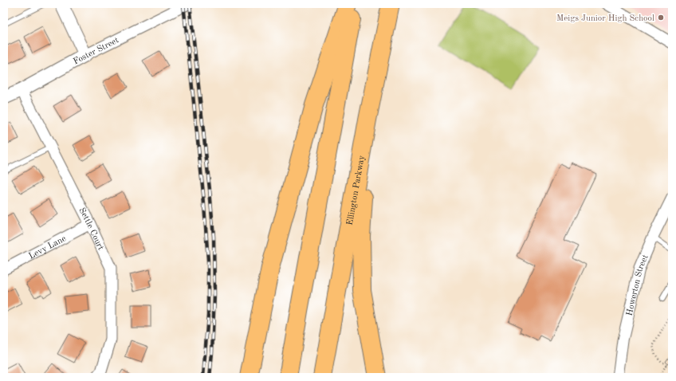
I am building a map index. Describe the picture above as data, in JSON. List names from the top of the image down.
{
  "streets": {
    "highway": ["Ellington Parkway"],
    "street": [
      "Foster Street",
      "Settle Court",
      "Levy Lane",
      "Howerton Street"
    ]
  },
  "crossings": [
    ["Foster Street", "Settle Court"],
    ["Settle Court", "Levy Lane"]
  ],
  "places": ["Meigs Junior High School"]
}
